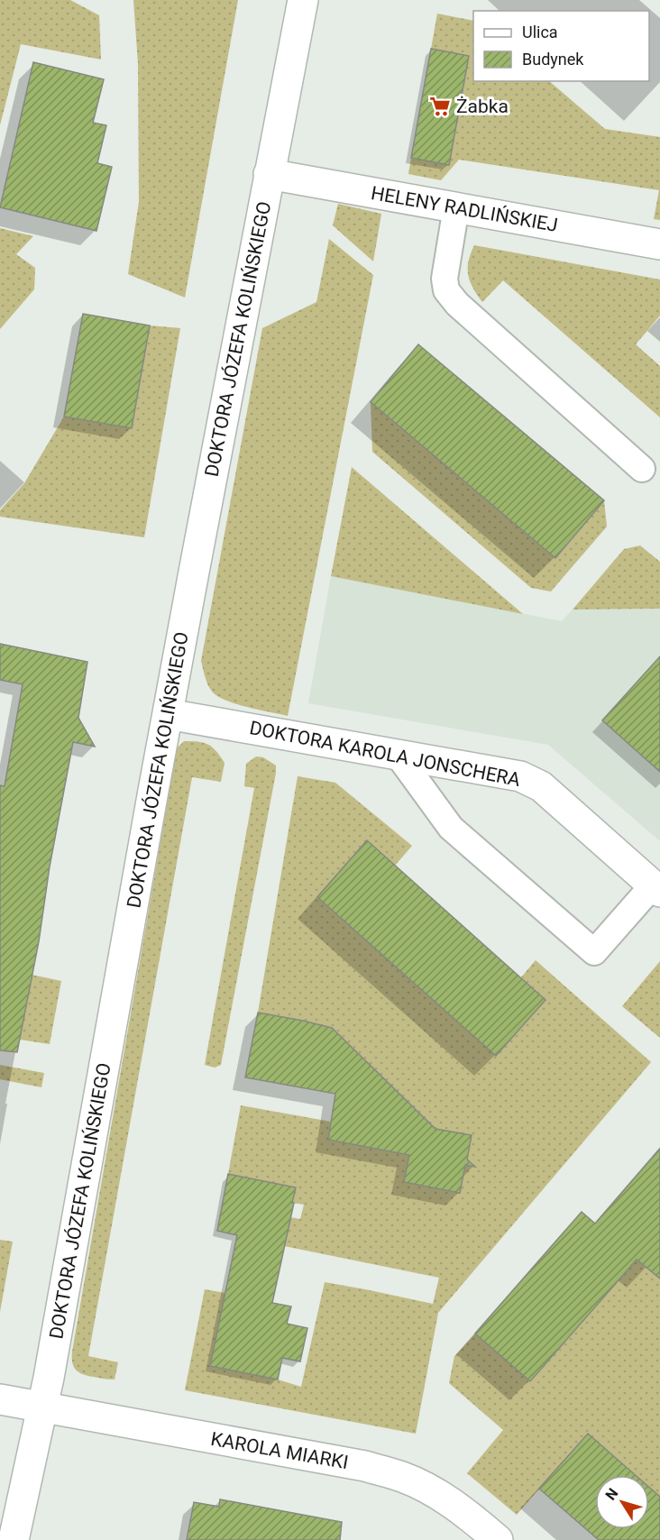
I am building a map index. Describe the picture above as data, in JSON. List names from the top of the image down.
{
  "streets": {
    "street": [
      "HELENY RADLIŃSKIEJ",
      "DOKTORA JÓZEFA KOLIŃSKIEGO",
      "DOKTORA KAROLA JONSCHERA",
      "KAROLA MIARKI"
    ]
  },
  "crossings": [
    ["HELENY RADLIŃSKIEJ", "DOKTORA JÓZEFA KOLIŃSKIEGO"],
    ["DOKTORA JÓZEFA KOLIŃSKIEGO", "DOKTORA KAROLA JONSCHERA"],
    ["DOKTORA JÓZEFA KOLIŃSKIEGO", "KAROLA MIARKI"]
  ],
  "places": {
    "supermarket": ["Żabka"]
  },
  "legend": ["Ulica", "Budynek"],
  "north": "top left"
}
